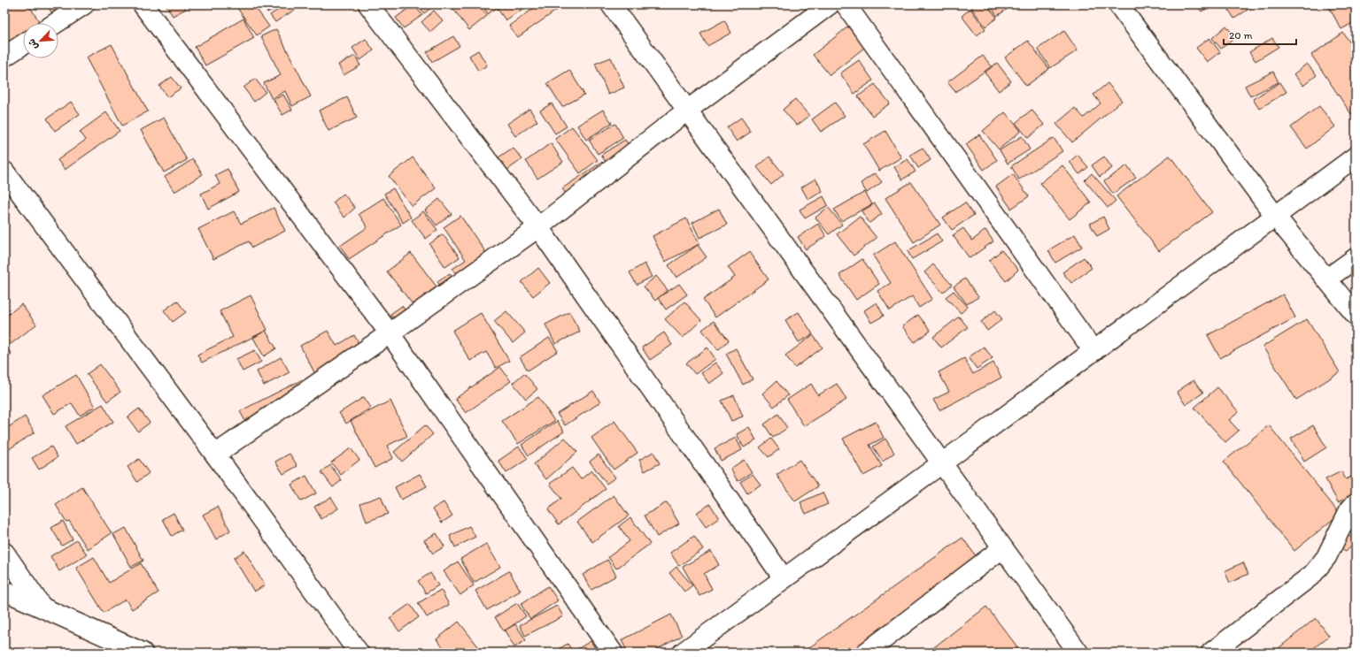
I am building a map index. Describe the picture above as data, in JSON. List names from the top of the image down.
{
  "scale_bar": "20 m",
  "north": "bottom left"
}
